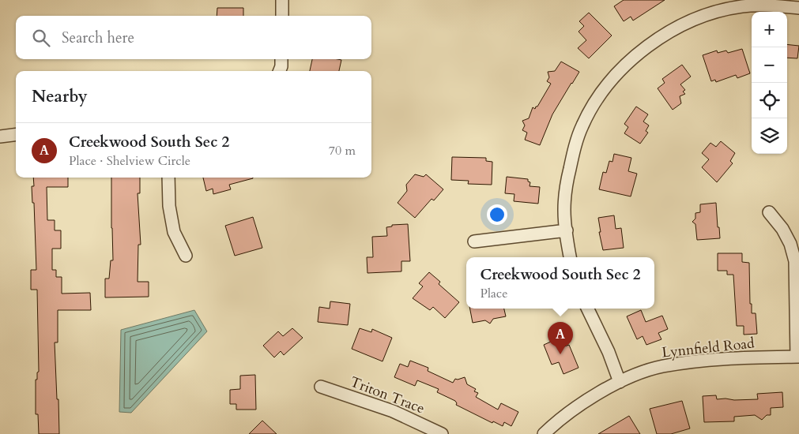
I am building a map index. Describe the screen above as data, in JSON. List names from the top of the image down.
{
  "streets": {
    "street": ["Lynnfield Road", "Triton Trace"]
  },
  "page": {
    "map_buttons": ["+", "−"],
    "search": "Search here",
    "heading": "Nearby",
    "list": [
      {
        "mark": "A",
        "name": "Creekwood South Sec 2",
        "note": "Place · Shelview Circle",
        "value": "70 m"
      }
    ],
    "popup": ["Creekwood South Sec 2", "Place"],
    "pins": "A"
  }
}
